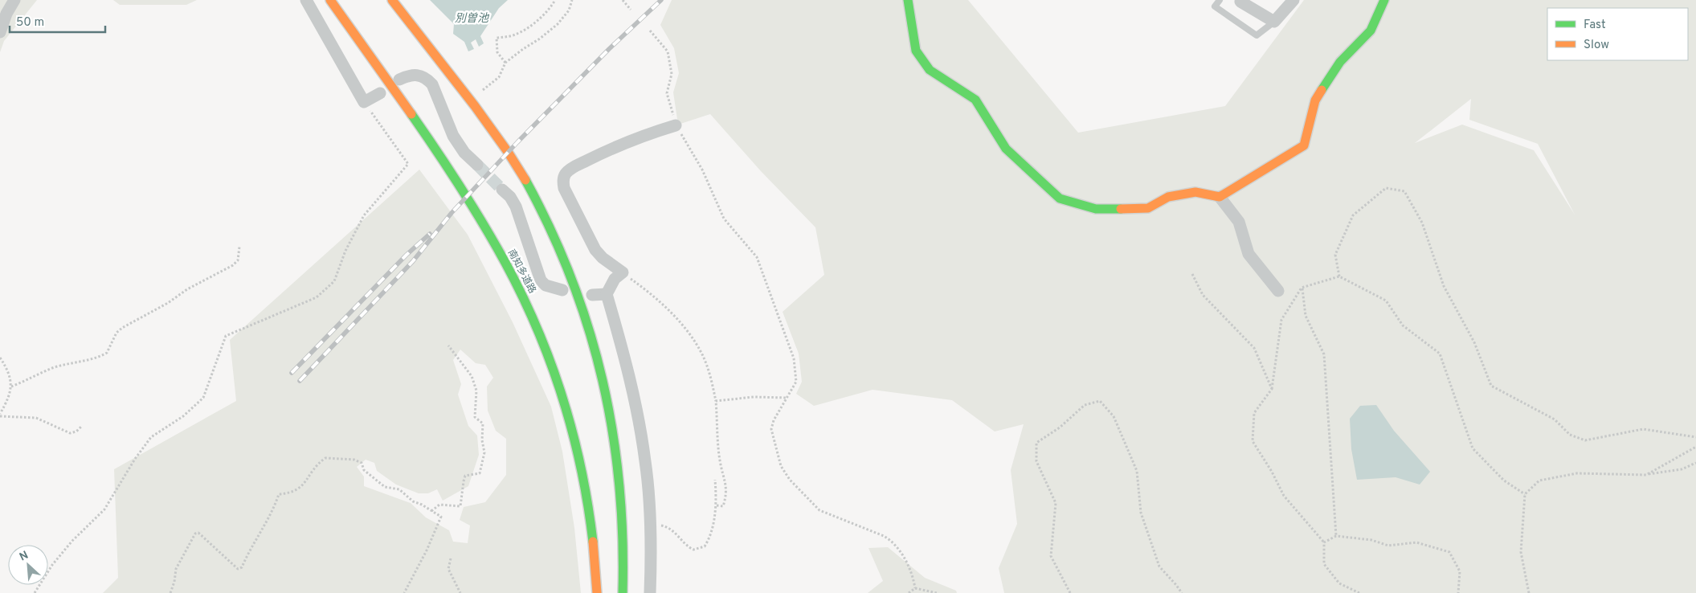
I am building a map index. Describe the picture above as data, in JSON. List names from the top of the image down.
{
  "streets": {
    "main road": ["南知多道路"]
  },
  "water": ["別曽池"],
  "legend": ["Fast", "Slow"],
  "scale_bar": "50 m",
  "north": "top left"
}
